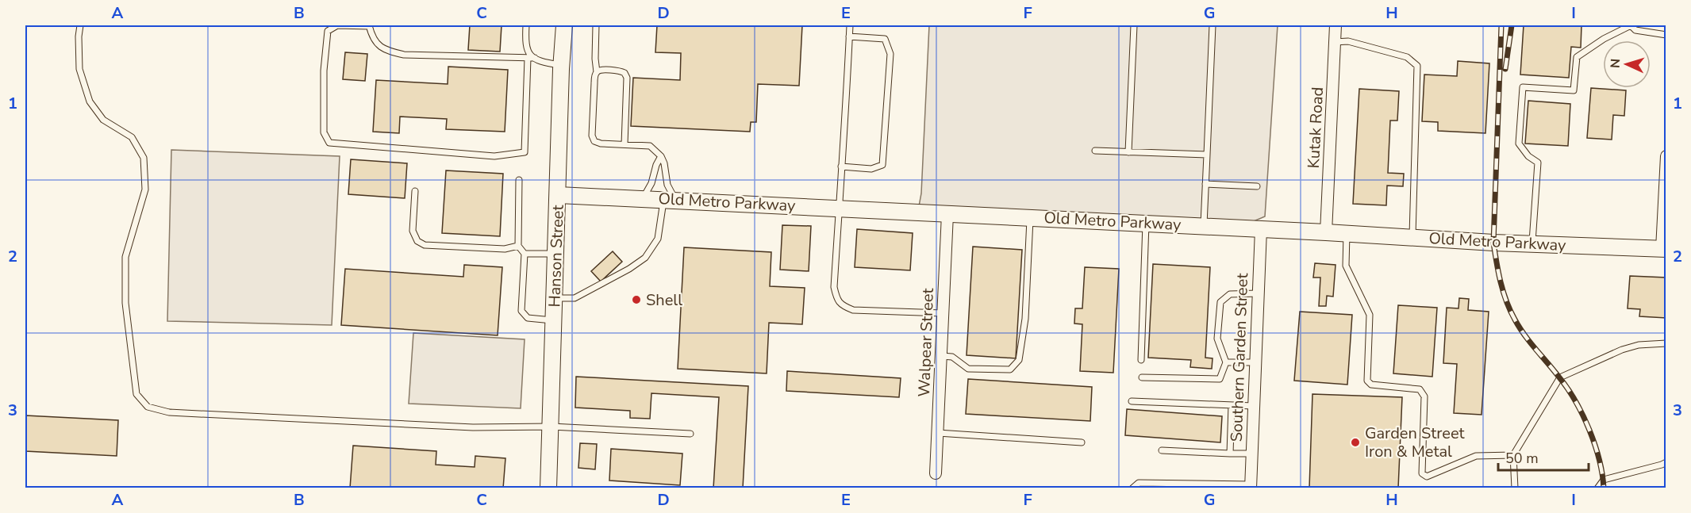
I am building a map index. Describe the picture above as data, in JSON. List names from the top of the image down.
{
  "streets": {
    "street": [
      "Kutak Road",
      "Old Metro Parkway",
      "Hanson Street",
      "Walpear Street",
      "Southern Garden Street"
    ]
  },
  "crossings": [
    ["Kutak Road", "Old Metro Parkway"],
    ["Old Metro Parkway", "Hanson Street"],
    ["Old Metro Parkway", "Walpear Street"],
    ["Old Metro Parkway", "Southern Garden Street"]
  ],
  "places": ["Shell", "Garden Street Iron & Metal"],
  "scale_bar": "50 m",
  "north": "left",
  "grid": {
    "columns": [
      "A",
      "B",
      "C",
      "D",
      "E",
      "F",
      "G",
      "H",
      "I"
    ],
    "rows": ["1", "2", "3"]
  }
}
